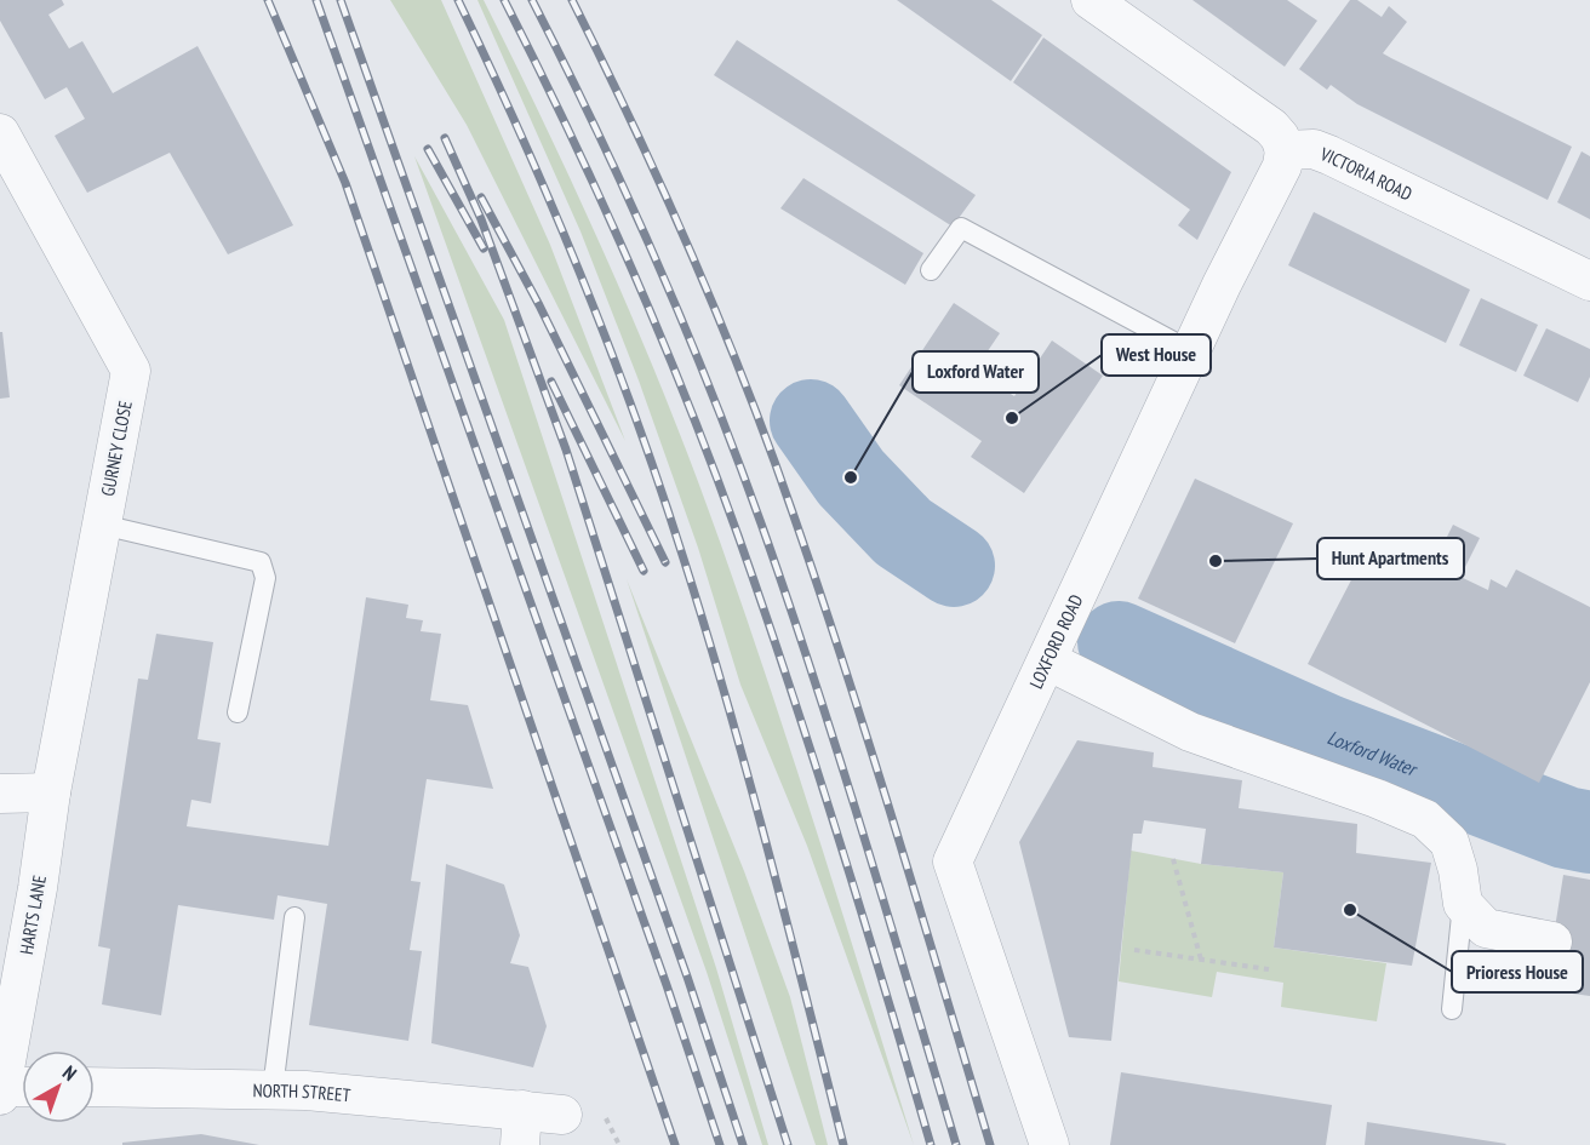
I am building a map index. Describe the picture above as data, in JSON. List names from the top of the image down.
{
  "streets": {
    "street": [
      "VICTORIA ROAD",
      "GURNEY CLOSE",
      "LOXFORD ROAD",
      "HARTS LANE",
      "NORTH STREET"
    ]
  },
  "crossings": [
    ["VICTORIA ROAD", "LOXFORD ROAD"],
    ["GURNEY CLOSE", "HARTS LANE"]
  ],
  "water": ["Loxford Water"],
  "places": [
    "West House",
    "Loxford Water",
    "Hunt Apartments",
    "Prioress House"
  ],
  "north": "top right"
}
